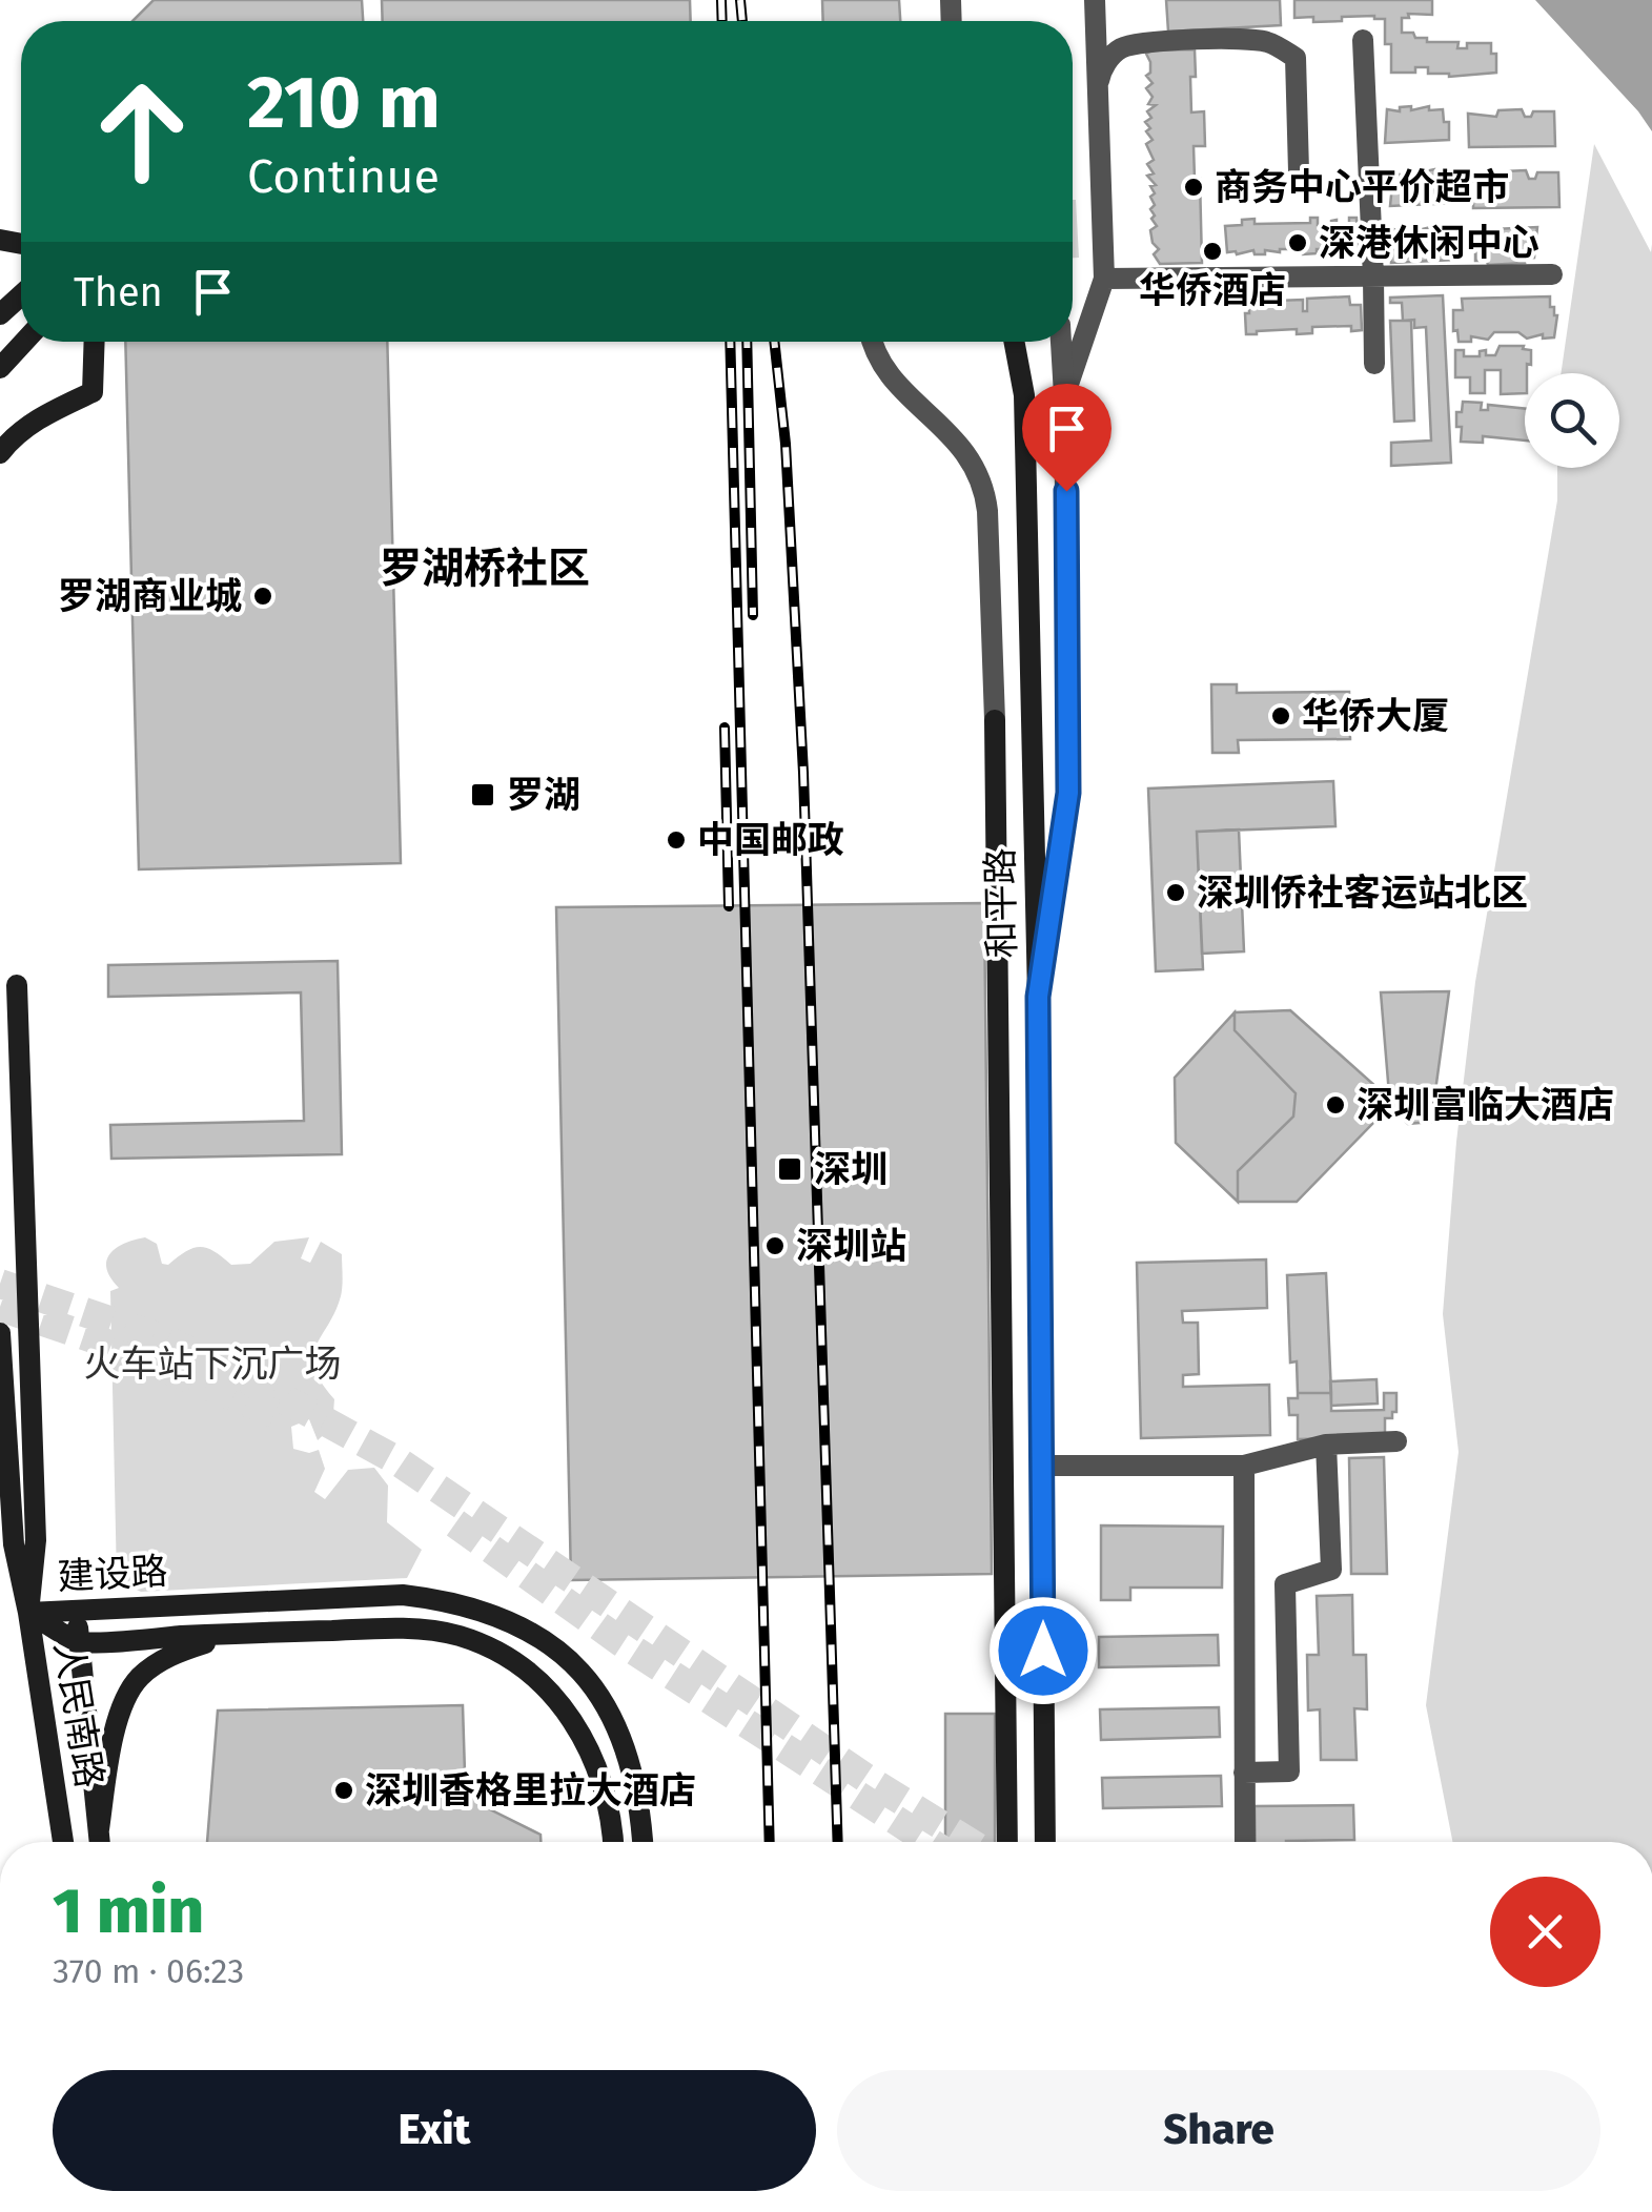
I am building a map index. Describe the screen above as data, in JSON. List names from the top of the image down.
{
  "streets": {
    "main road": ["和平路", "建设路", "人民南路"]
  },
  "crossings": [
    ["建设路", "人民南路"]
  ],
  "districts": ["罗湖桥社区"],
  "parks": ["火车站下沉广场"],
  "places": {
    "other": [
      "商务中心平价超市",
      "深港休闲中心",
      "华侨酒店",
      "罗湖商业城",
      "华侨大厦",
      "中国邮政",
      "深圳侨社客运站北区",
      "深圳富临大酒店",
      "深圳站",
      "深圳香格里拉大酒店"
    ],
    "transit": ["罗湖", "深圳"]
  },
  "page": {
    "turn": ["210 m", "Continue"],
    "then": "Then",
    "heading": ["1 min", "370 m · 06:23"],
    "buttons": ["Exit", "Share"]
  }
}
